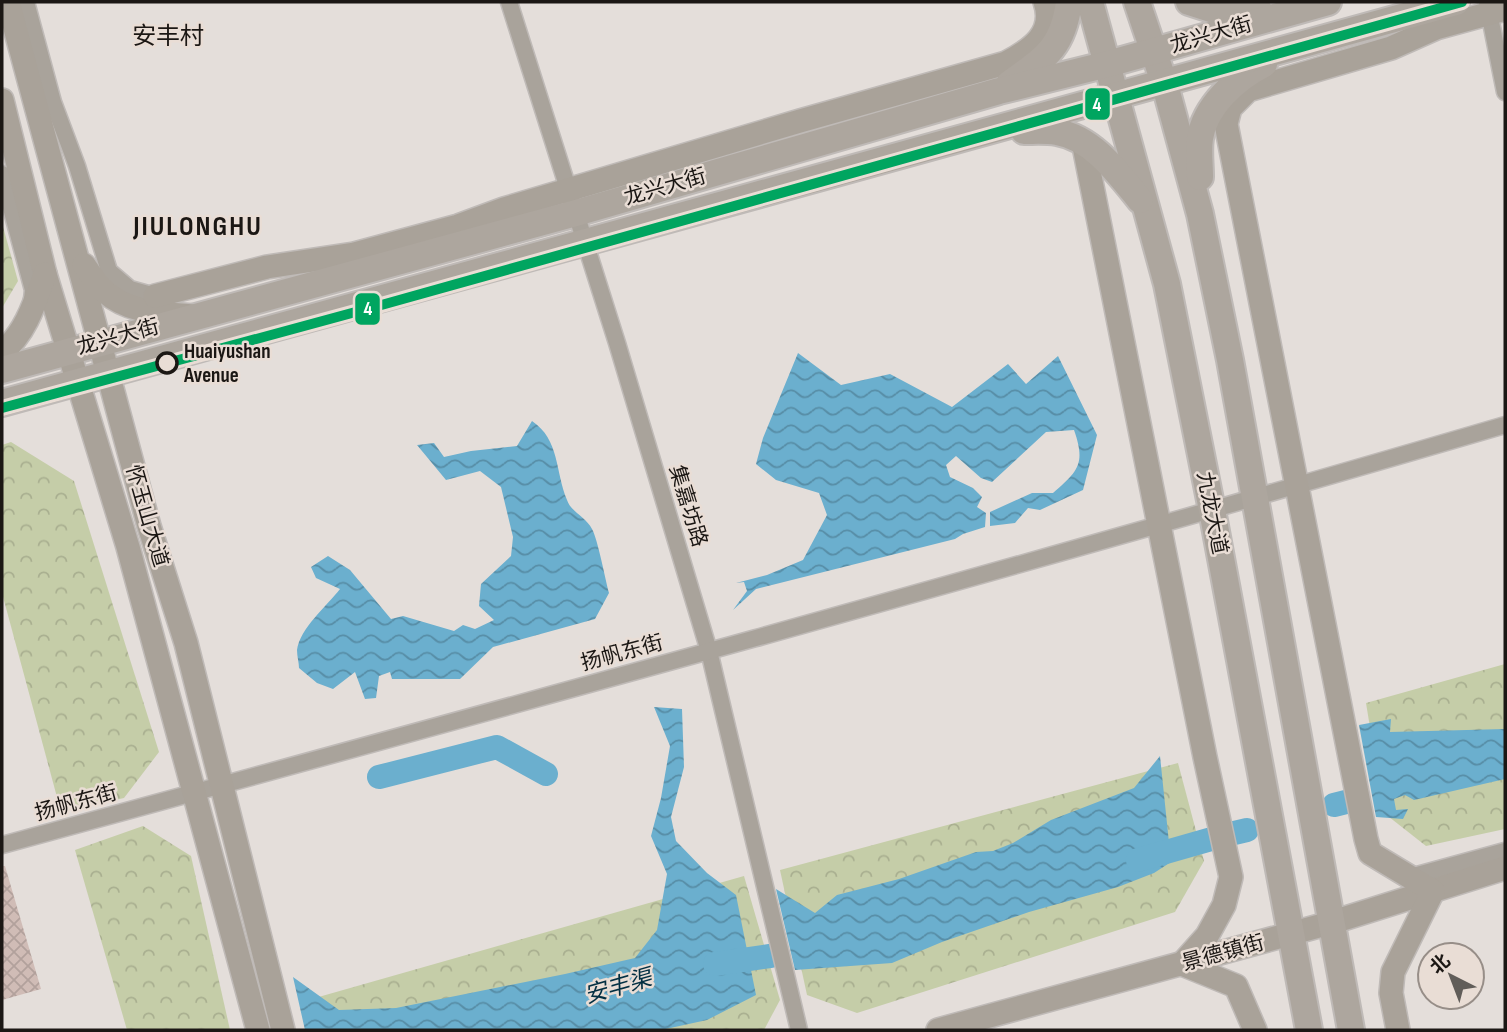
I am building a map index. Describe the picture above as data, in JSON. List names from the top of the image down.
{
  "streets": {
    "main road": [
      "龙兴大街",
      "九龙大道",
      "怀玉山大道",
      "景德镇街"
    ],
    "street": ["集嘉坊路", "扬帆东街"]
  },
  "crossings": [
    ["龙兴大街", "集嘉坊路"],
    ["龙兴大街", "九龙大道"],
    ["龙兴大街", "怀玉山大道"],
    ["集嘉坊路", "扬帆东街"],
    ["九龙大道", "扬帆东街"],
    ["九龙大道", "景德镇街"],
    ["怀玉山大道", "扬帆东街"]
  ],
  "districts": ["安丰村", "JIULONGHU"],
  "water": ["安丰渠"],
  "places": ["Huaiyushan Avenue"],
  "lines": ["transit line 4"],
  "north": "top left"
}
